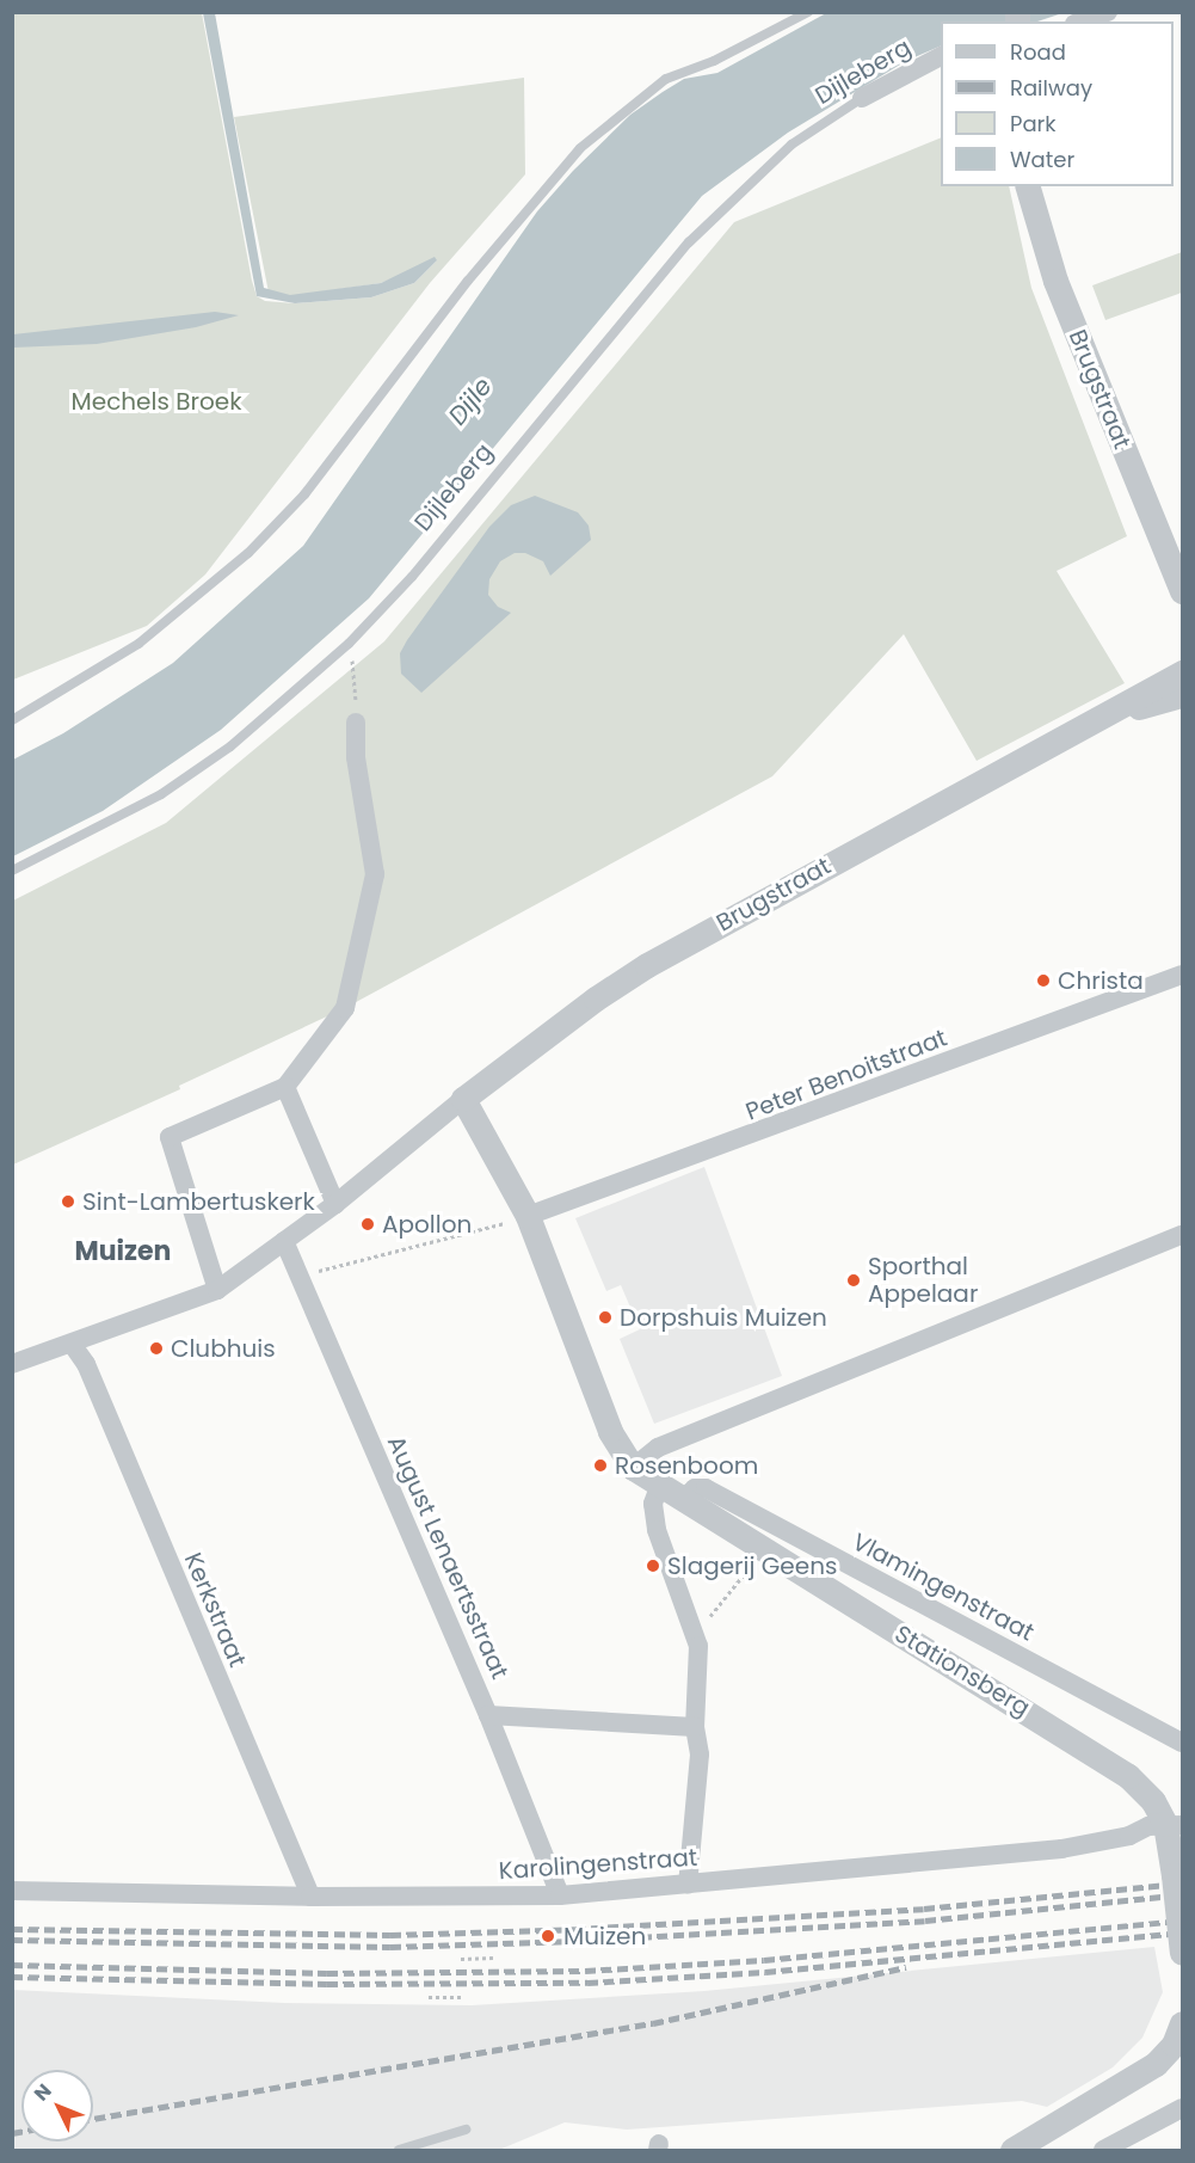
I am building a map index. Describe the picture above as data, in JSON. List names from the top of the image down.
{
  "streets": {
    "street": [
      "Dijleberg",
      "Brugstraat",
      "Peter Benoitstraat",
      "August Lenaertsstraat",
      "Vlamingenstraat",
      "Kerkstraat",
      "Stationsberg",
      "Karolingenstraat"
    ]
  },
  "crossings": [
    ["August Lenaertsstraat", "Karolingenstraat"],
    ["Vlamingenstraat", "Stationsberg"],
    ["Kerkstraat", "Karolingenstraat"],
    ["Stationsberg", "Karolingenstraat"]
  ],
  "districts": ["Muizen"],
  "water": ["Dijle"],
  "parks": ["Mechels Broek"],
  "places": [
    "Christa",
    "Sint-Lambertuskerk",
    "Apollon",
    "Sporthal Appelaar",
    "Dorpshuis Muizen",
    "Clubhuis",
    "Rosenboom",
    "Slagerij Geens",
    "Muizen"
  ],
  "legend": [
    "Road",
    "Railway",
    "Park",
    "Water"
  ],
  "north": "top left"
}
